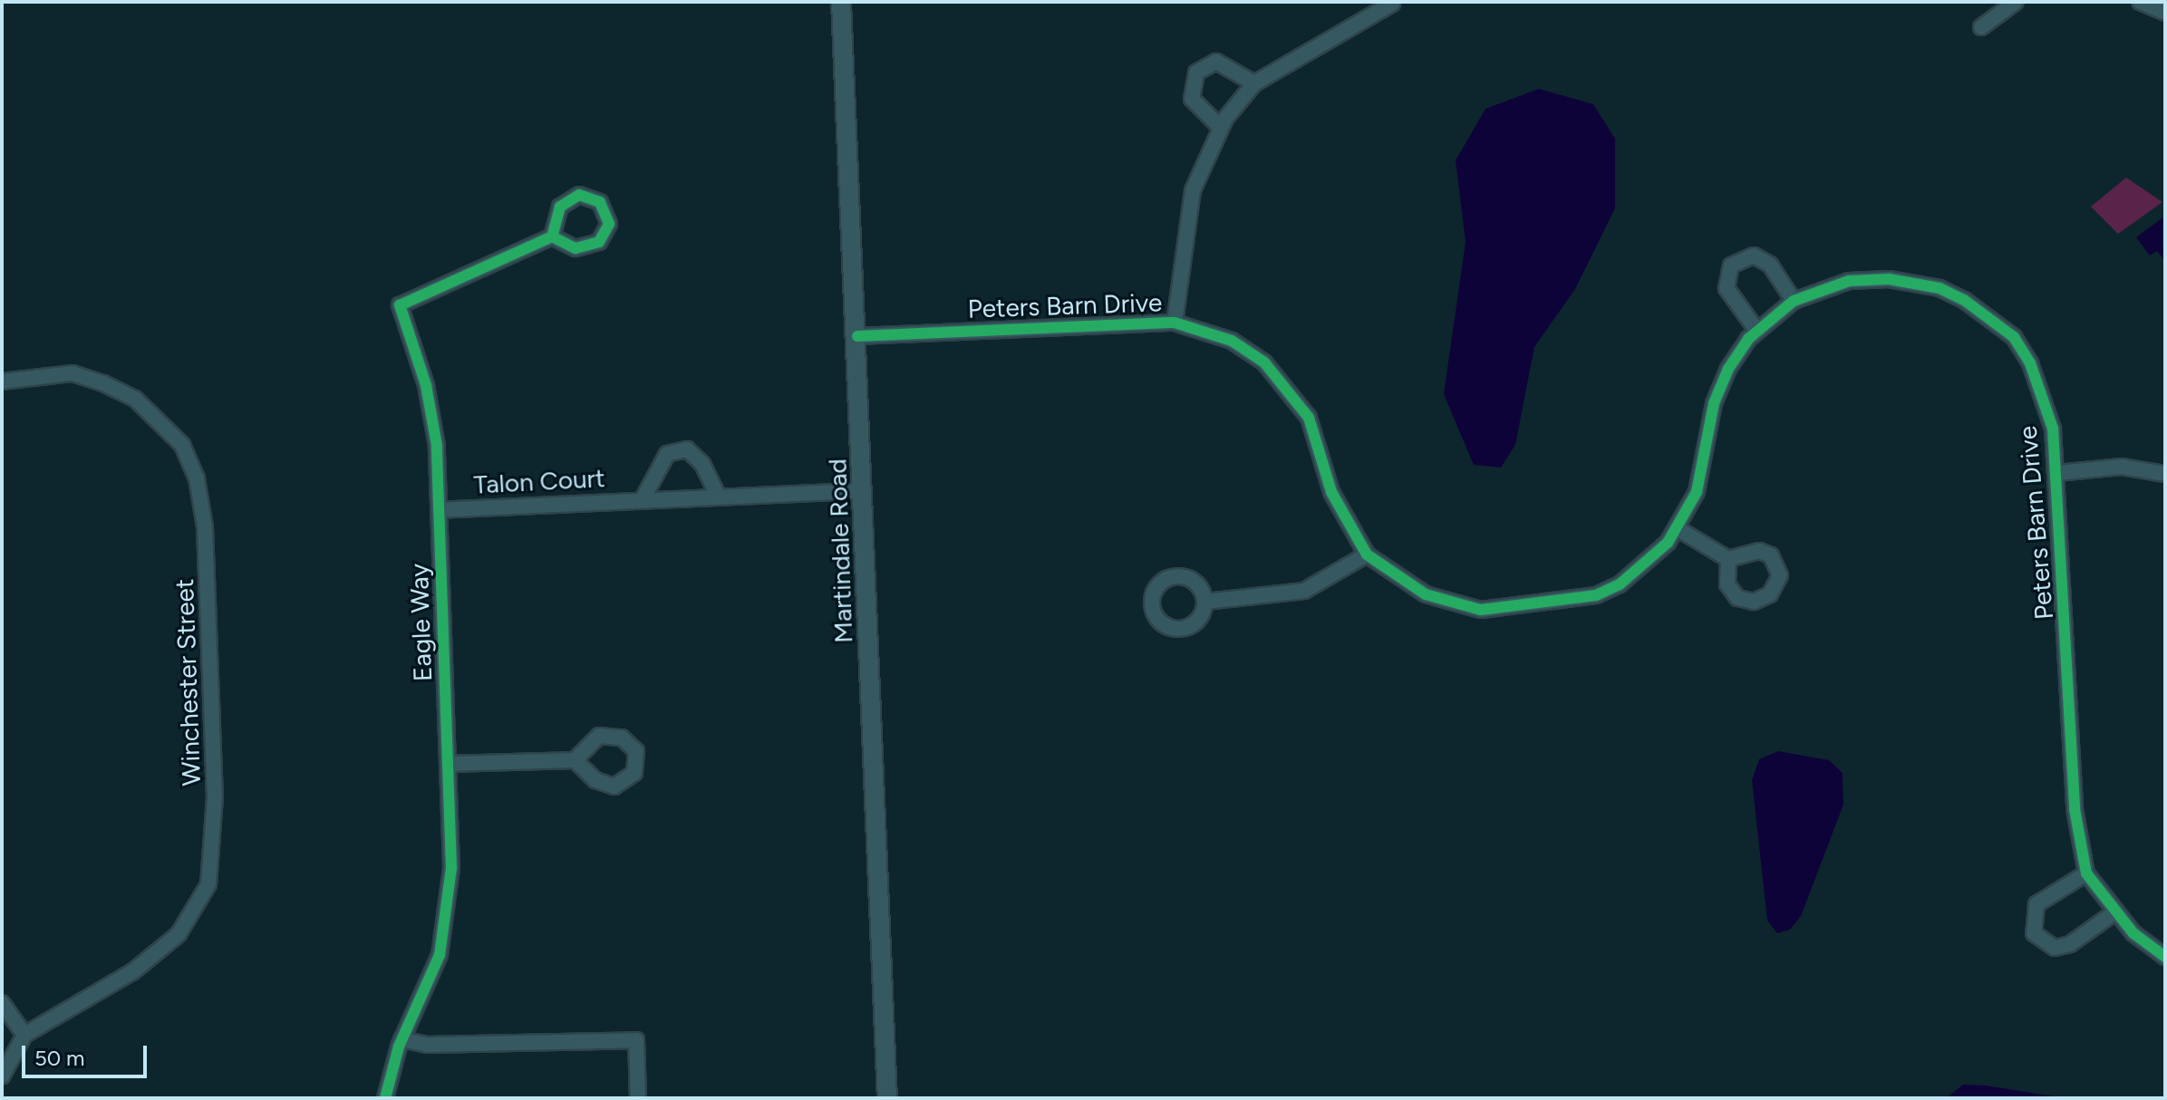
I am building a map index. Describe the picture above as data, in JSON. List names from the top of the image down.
{
  "streets": {
    "street": [
      "Peters Barn Drive",
      "Talon Court",
      "Martindale Road",
      "Eagle Way",
      "Winchester Street"
    ]
  },
  "crossings": [
    ["Peters Barn Drive", "Martindale Road"],
    ["Talon Court", "Martindale Road"],
    ["Talon Court", "Eagle Way"]
  ],
  "scale_bar": "50 m"
}
